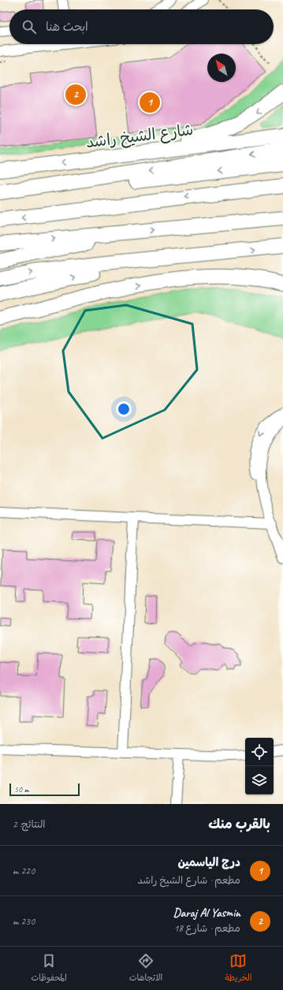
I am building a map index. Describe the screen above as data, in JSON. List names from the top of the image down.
{
  "streets": {
    "highway": ["شارع الشيخ راشد"]
  },
  "scale_bar": "50 m",
  "north": "top left",
  "page": {
    "search": "ابحث هنا",
    "pins": ["2", "1"],
    "scale": "50 m",
    "heading": ["بالقرب منك", "النتائج: 2"],
    "list": [
      {
        "mark": "1",
        "name": "درج الياسمين",
        "note": "مطعم · شارع الشيخ راشد",
        "value": "220 m"
      },
      {
        "mark": "2",
        "name": "Daraj Al Yasmin",
        "note": "مطعم · شارع 18",
        "value": "230 m"
      }
    ],
    "nav": ["الخريطة", "الاتجاهات", "المحفوظات"]
  }
}
